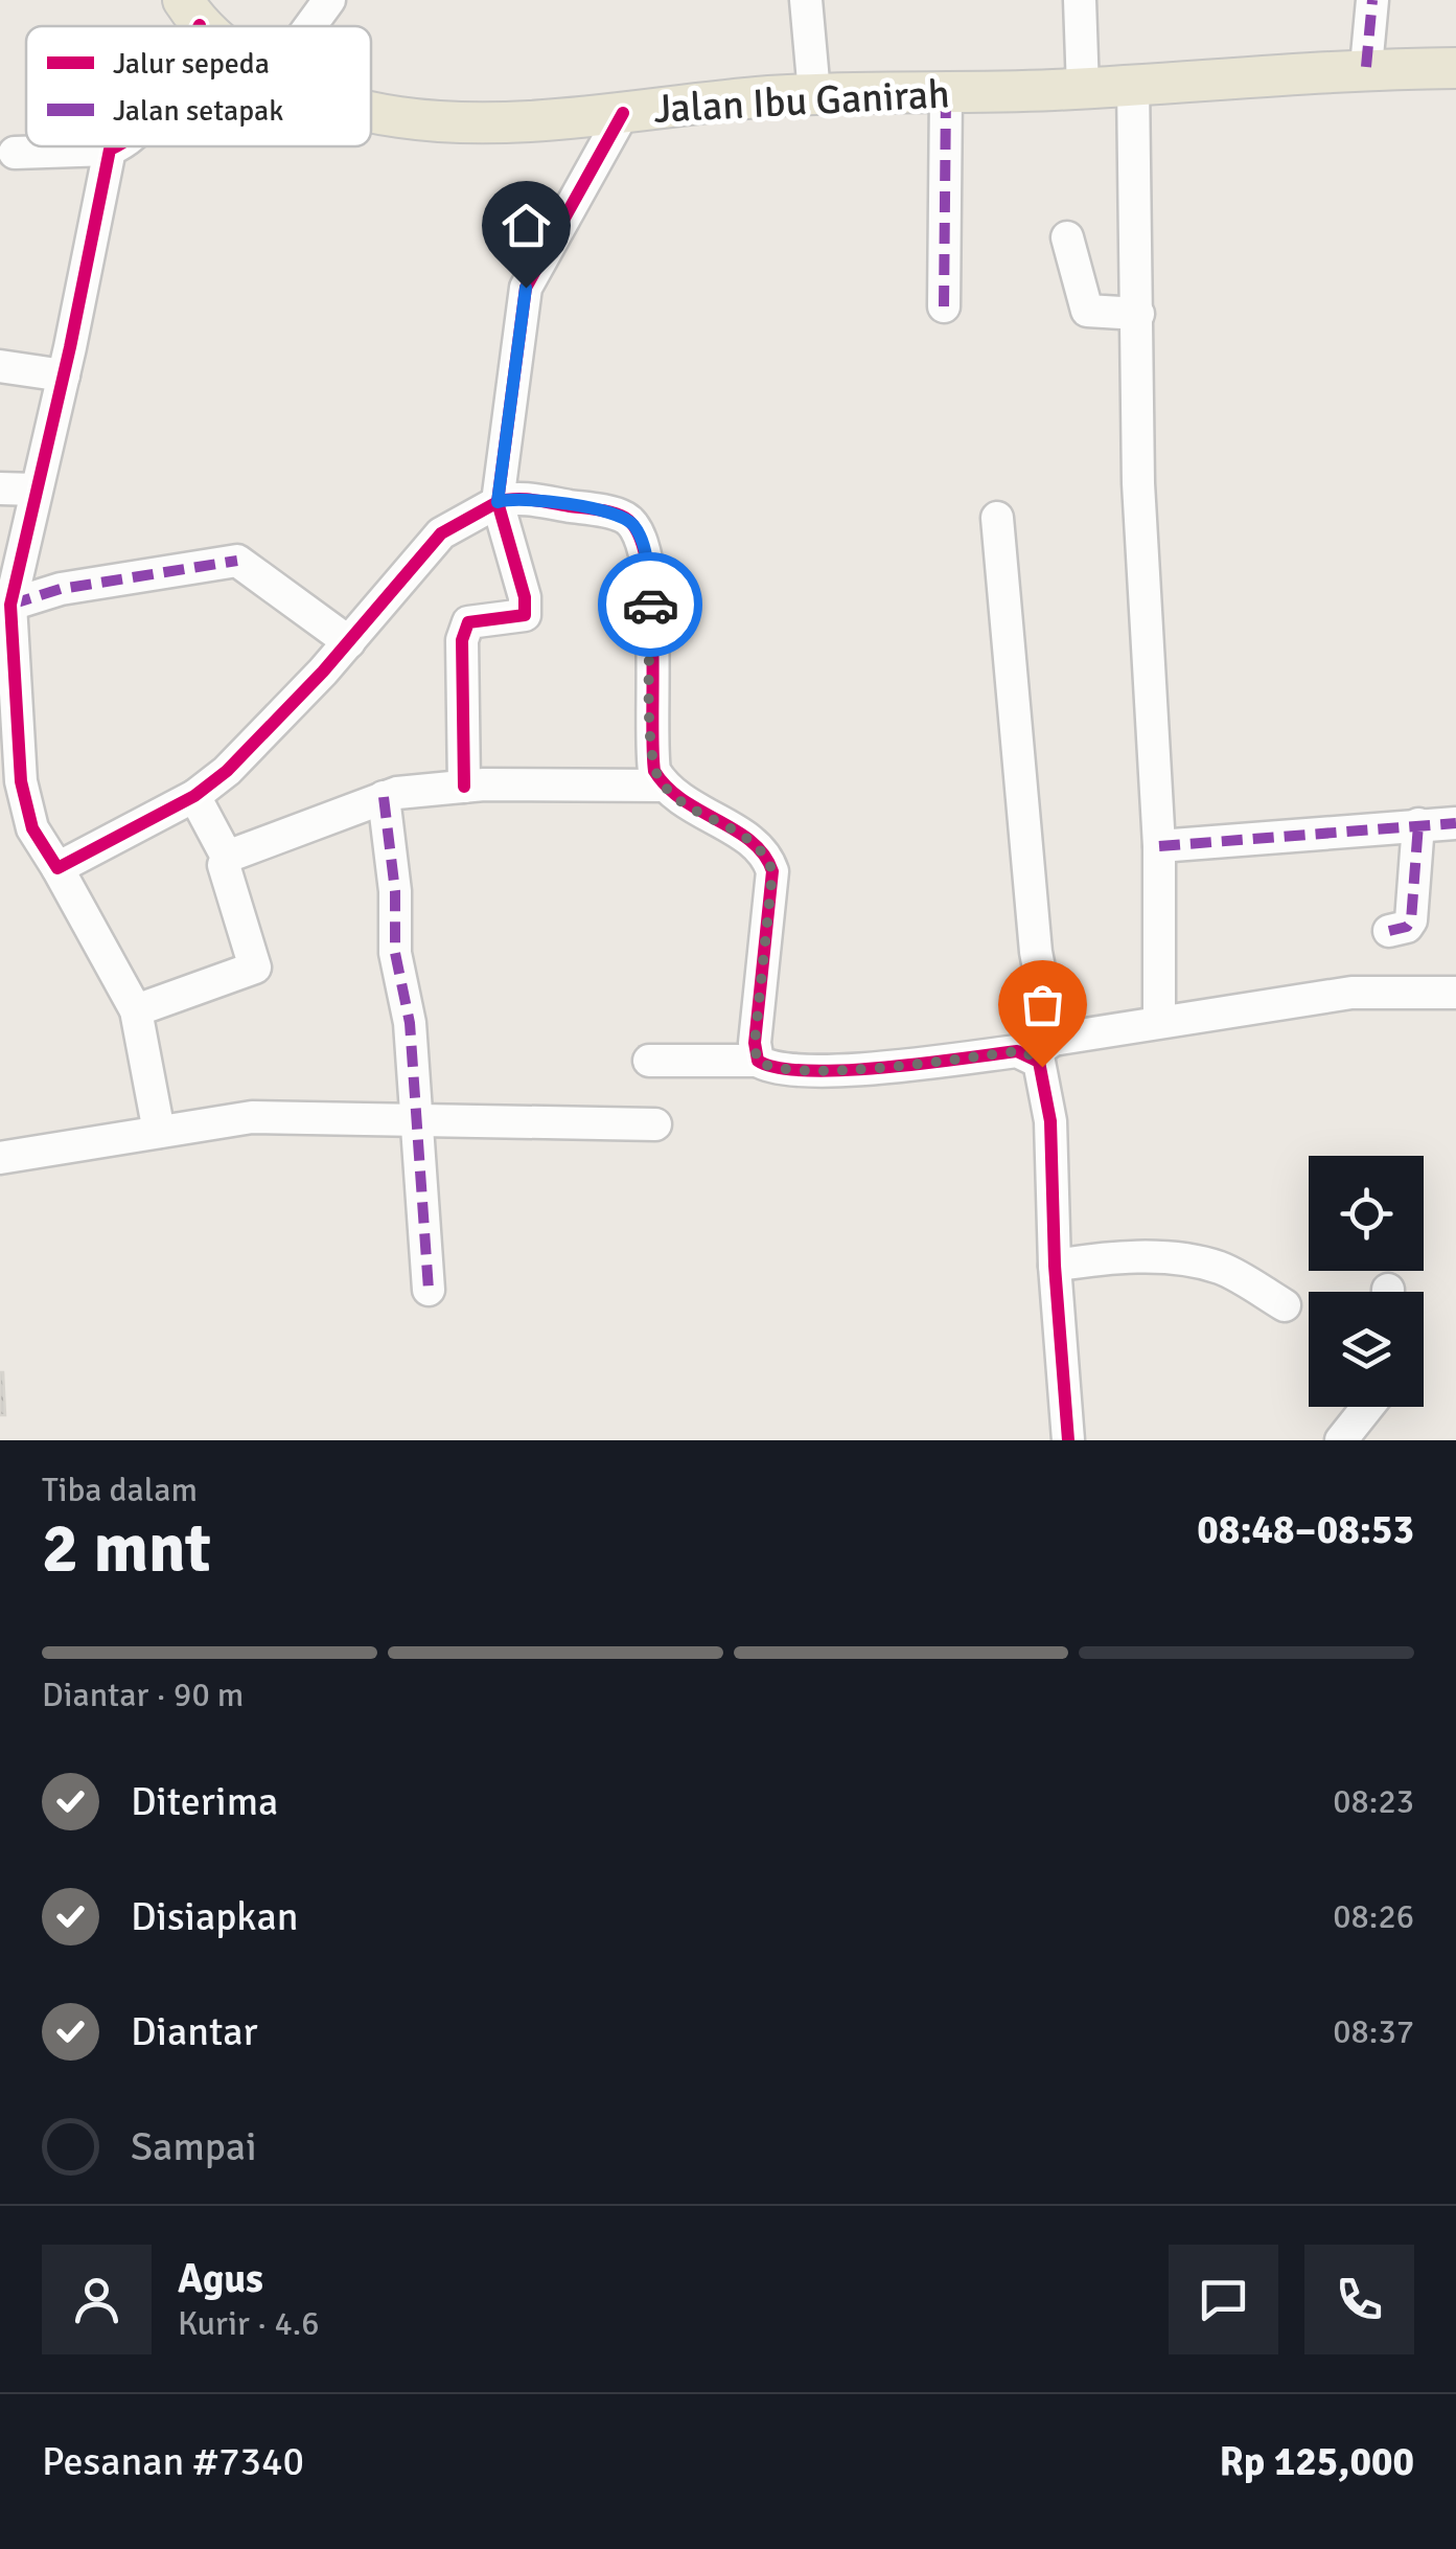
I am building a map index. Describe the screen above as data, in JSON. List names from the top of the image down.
{
  "streets": {
    "main road": ["Jalan Ibu Ganirah"]
  },
  "legend": ["Jalur sepeda", "Jalan setapak"],
  "page": {
    "heading": ["2 mnt", "Tiba dalam", "08:48–08:53"],
    "panel": [
      "Agus",
      "Kurir · 4.6",
      "Pesanan #7340",
      "Rp 125,000"
    ],
    "bar": "Diantar · 90 m",
    "list": [
      ["Diterima", "08:23"],
      ["Disiapkan", "08:26"],
      ["Diantar", "08:37"],
      "Sampai"
    ]
  }
}
